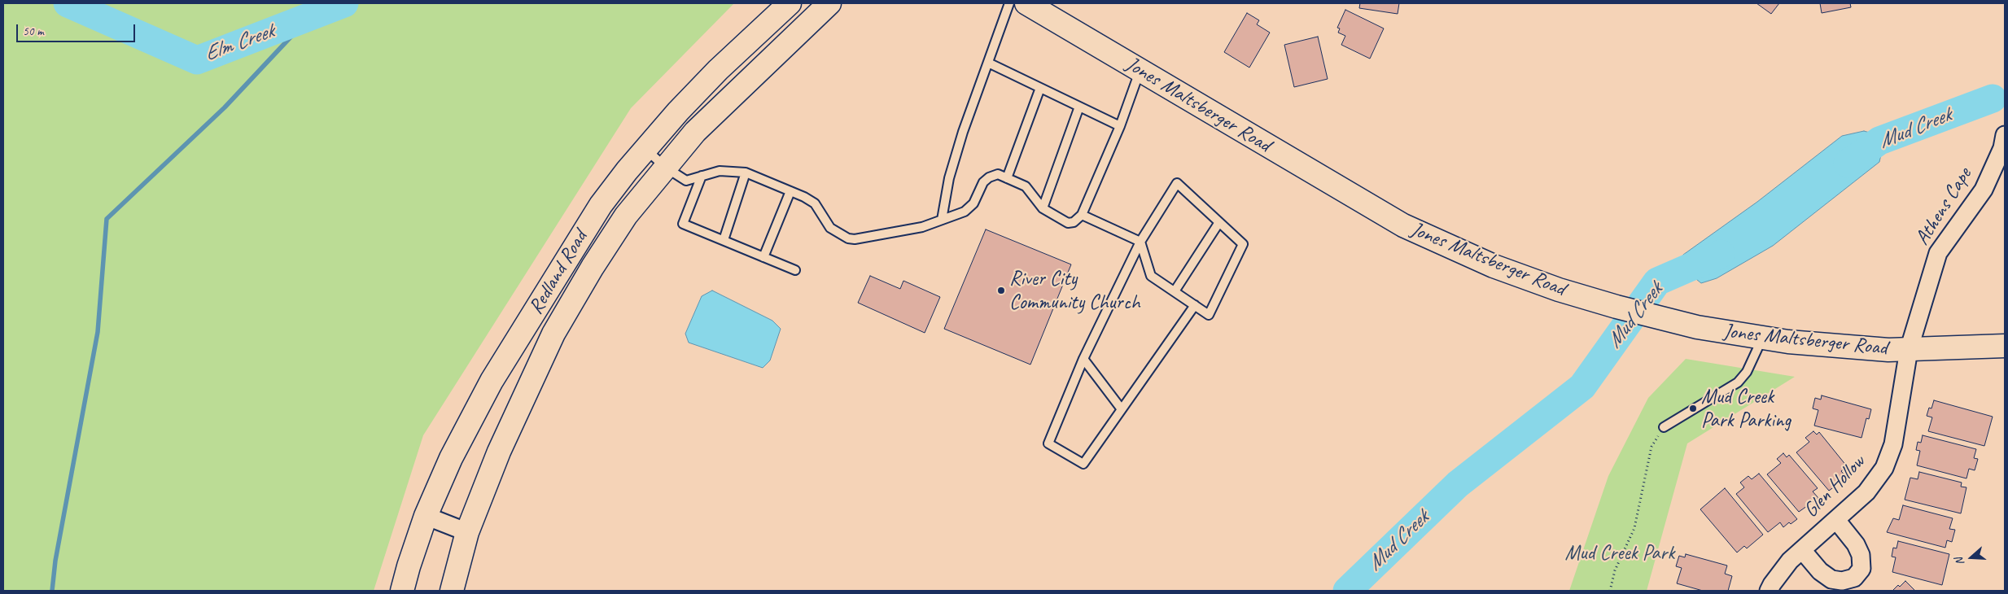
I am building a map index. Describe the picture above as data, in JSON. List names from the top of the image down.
{
  "streets": {
    "main road": ["Jones Maltsberger Road", "Redland Road"],
    "street": ["Athens Cape", "Glen Hollow"]
  },
  "crossings": [
    ["Jones Maltsberger Road", "Athens Cape"],
    ["Jones Maltsberger Road", "Glen Hollow"],
    ["Athens Cape", "Glen Hollow"]
  ],
  "water": ["Elm Creek", "Mud Creek"],
  "parks": ["Mud Creek Park"],
  "places": ["River City Community Church", "Mud Creek Park Parking"],
  "scale_bar": "50 m",
  "north": "left"
}
